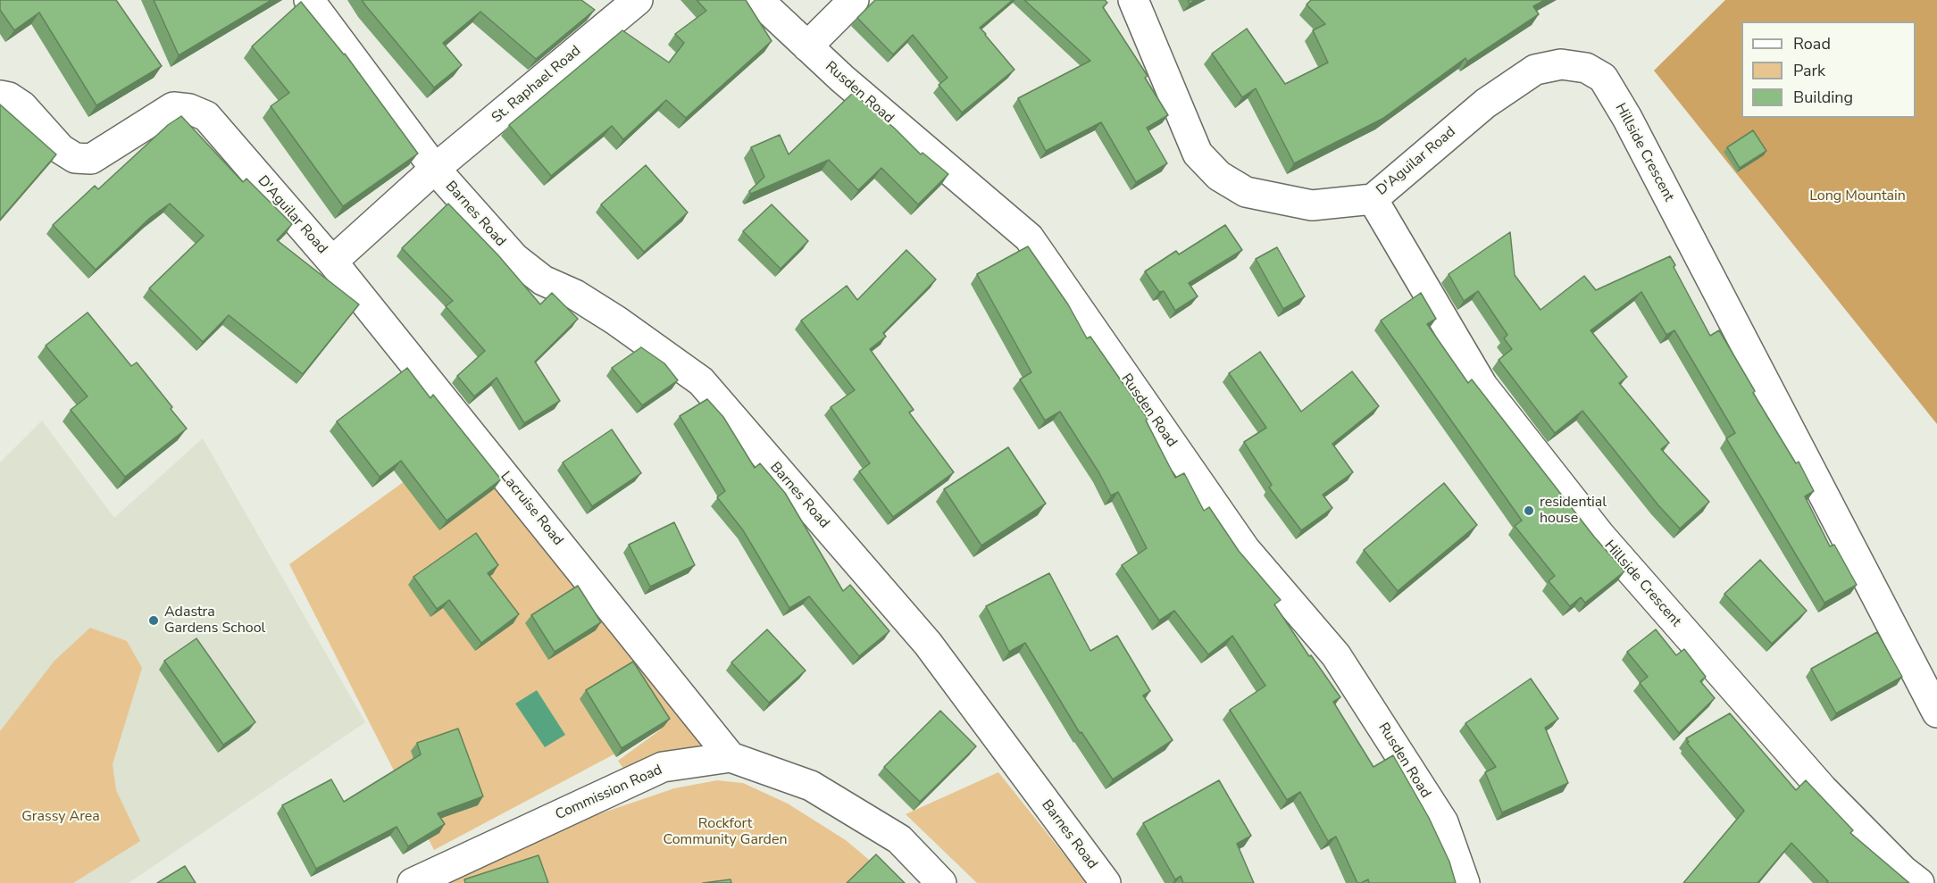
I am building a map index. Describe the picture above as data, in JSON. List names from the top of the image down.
{
  "streets": {
    "street": [
      "St. Raphael Road",
      "Rusden Road",
      "Hillside Crescent",
      "D'Aguilar Road",
      "Barnes Road",
      "Lacruise Road",
      "Commission Road"
    ]
  },
  "crossings": [
    ["St. Raphael Road", "D'Aguilar Road"],
    ["St. Raphael Road", "Barnes Road"],
    ["Hillside Crescent", "D'Aguilar Road"],
    ["D'Aguilar Road", "Barnes Road"],
    ["D'Aguilar Road", "Lacruise Road"],
    ["Lacruise Road", "Commission Road"]
  ],
  "parks": ["Long Mountain", "Grassy Area", "Rockfort Community Garden"],
  "places": ["residential house", "Adastra Gardens School"],
  "legend": ["Road", "Park", "Building"]
}
